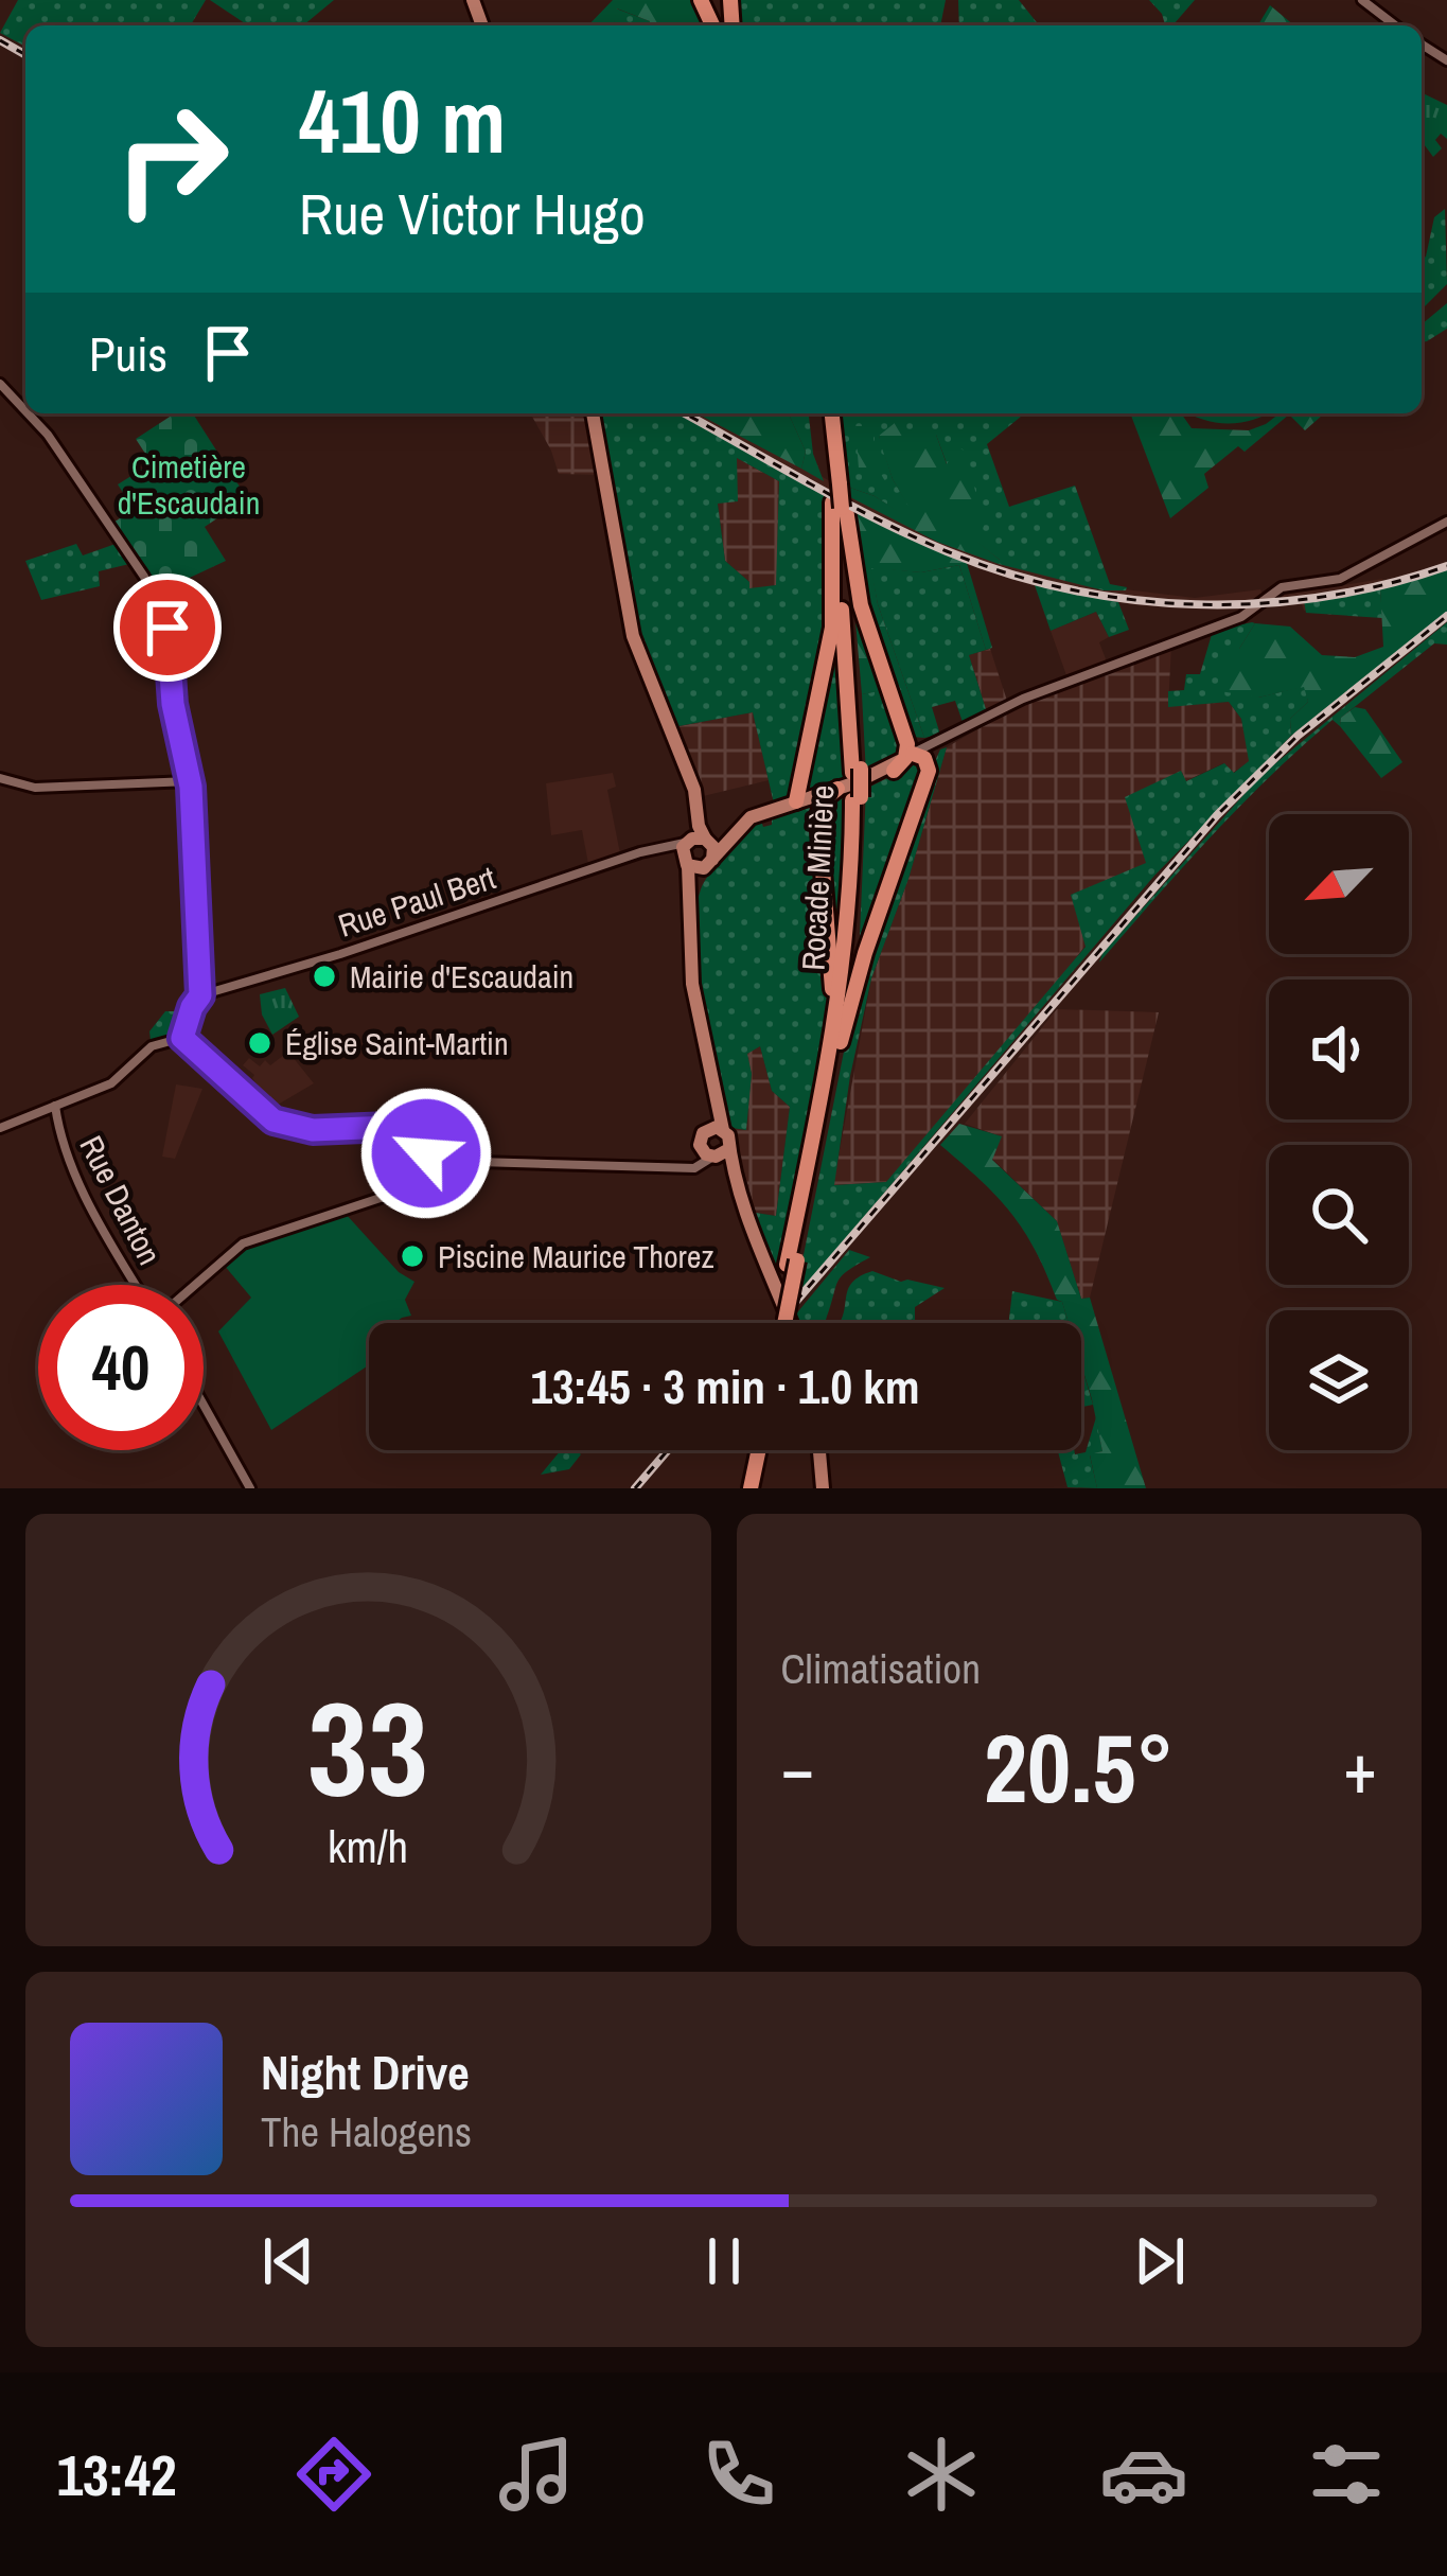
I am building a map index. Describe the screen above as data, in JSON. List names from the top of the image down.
{
  "streets": {
    "highway": ["Rocade Minière"],
    "main road": ["Rue Paul Bert"],
    "street": ["Rue Danton"]
  },
  "parks": ["Cimetière d'Escaudain"],
  "places": ["Mairie d'Escaudain", "Église Saint-Martin", "Piscine Maurice Thorez"],
  "north": "bottom left",
  "page": {
    "turn": ["410 m", "Rue Victor Hugo"],
    "then": "Puis",
    "limit": "40",
    "trip": "13:45 · 3 min · 1.0 km",
    "tile": "Climatisation",
    "heat": ["−", "20.5°", "+"],
    "song": ["Night Drive", "The Halogens"],
    "tabs": "13:42",
    "gauge": ["33", "km/h"]
  }
}
